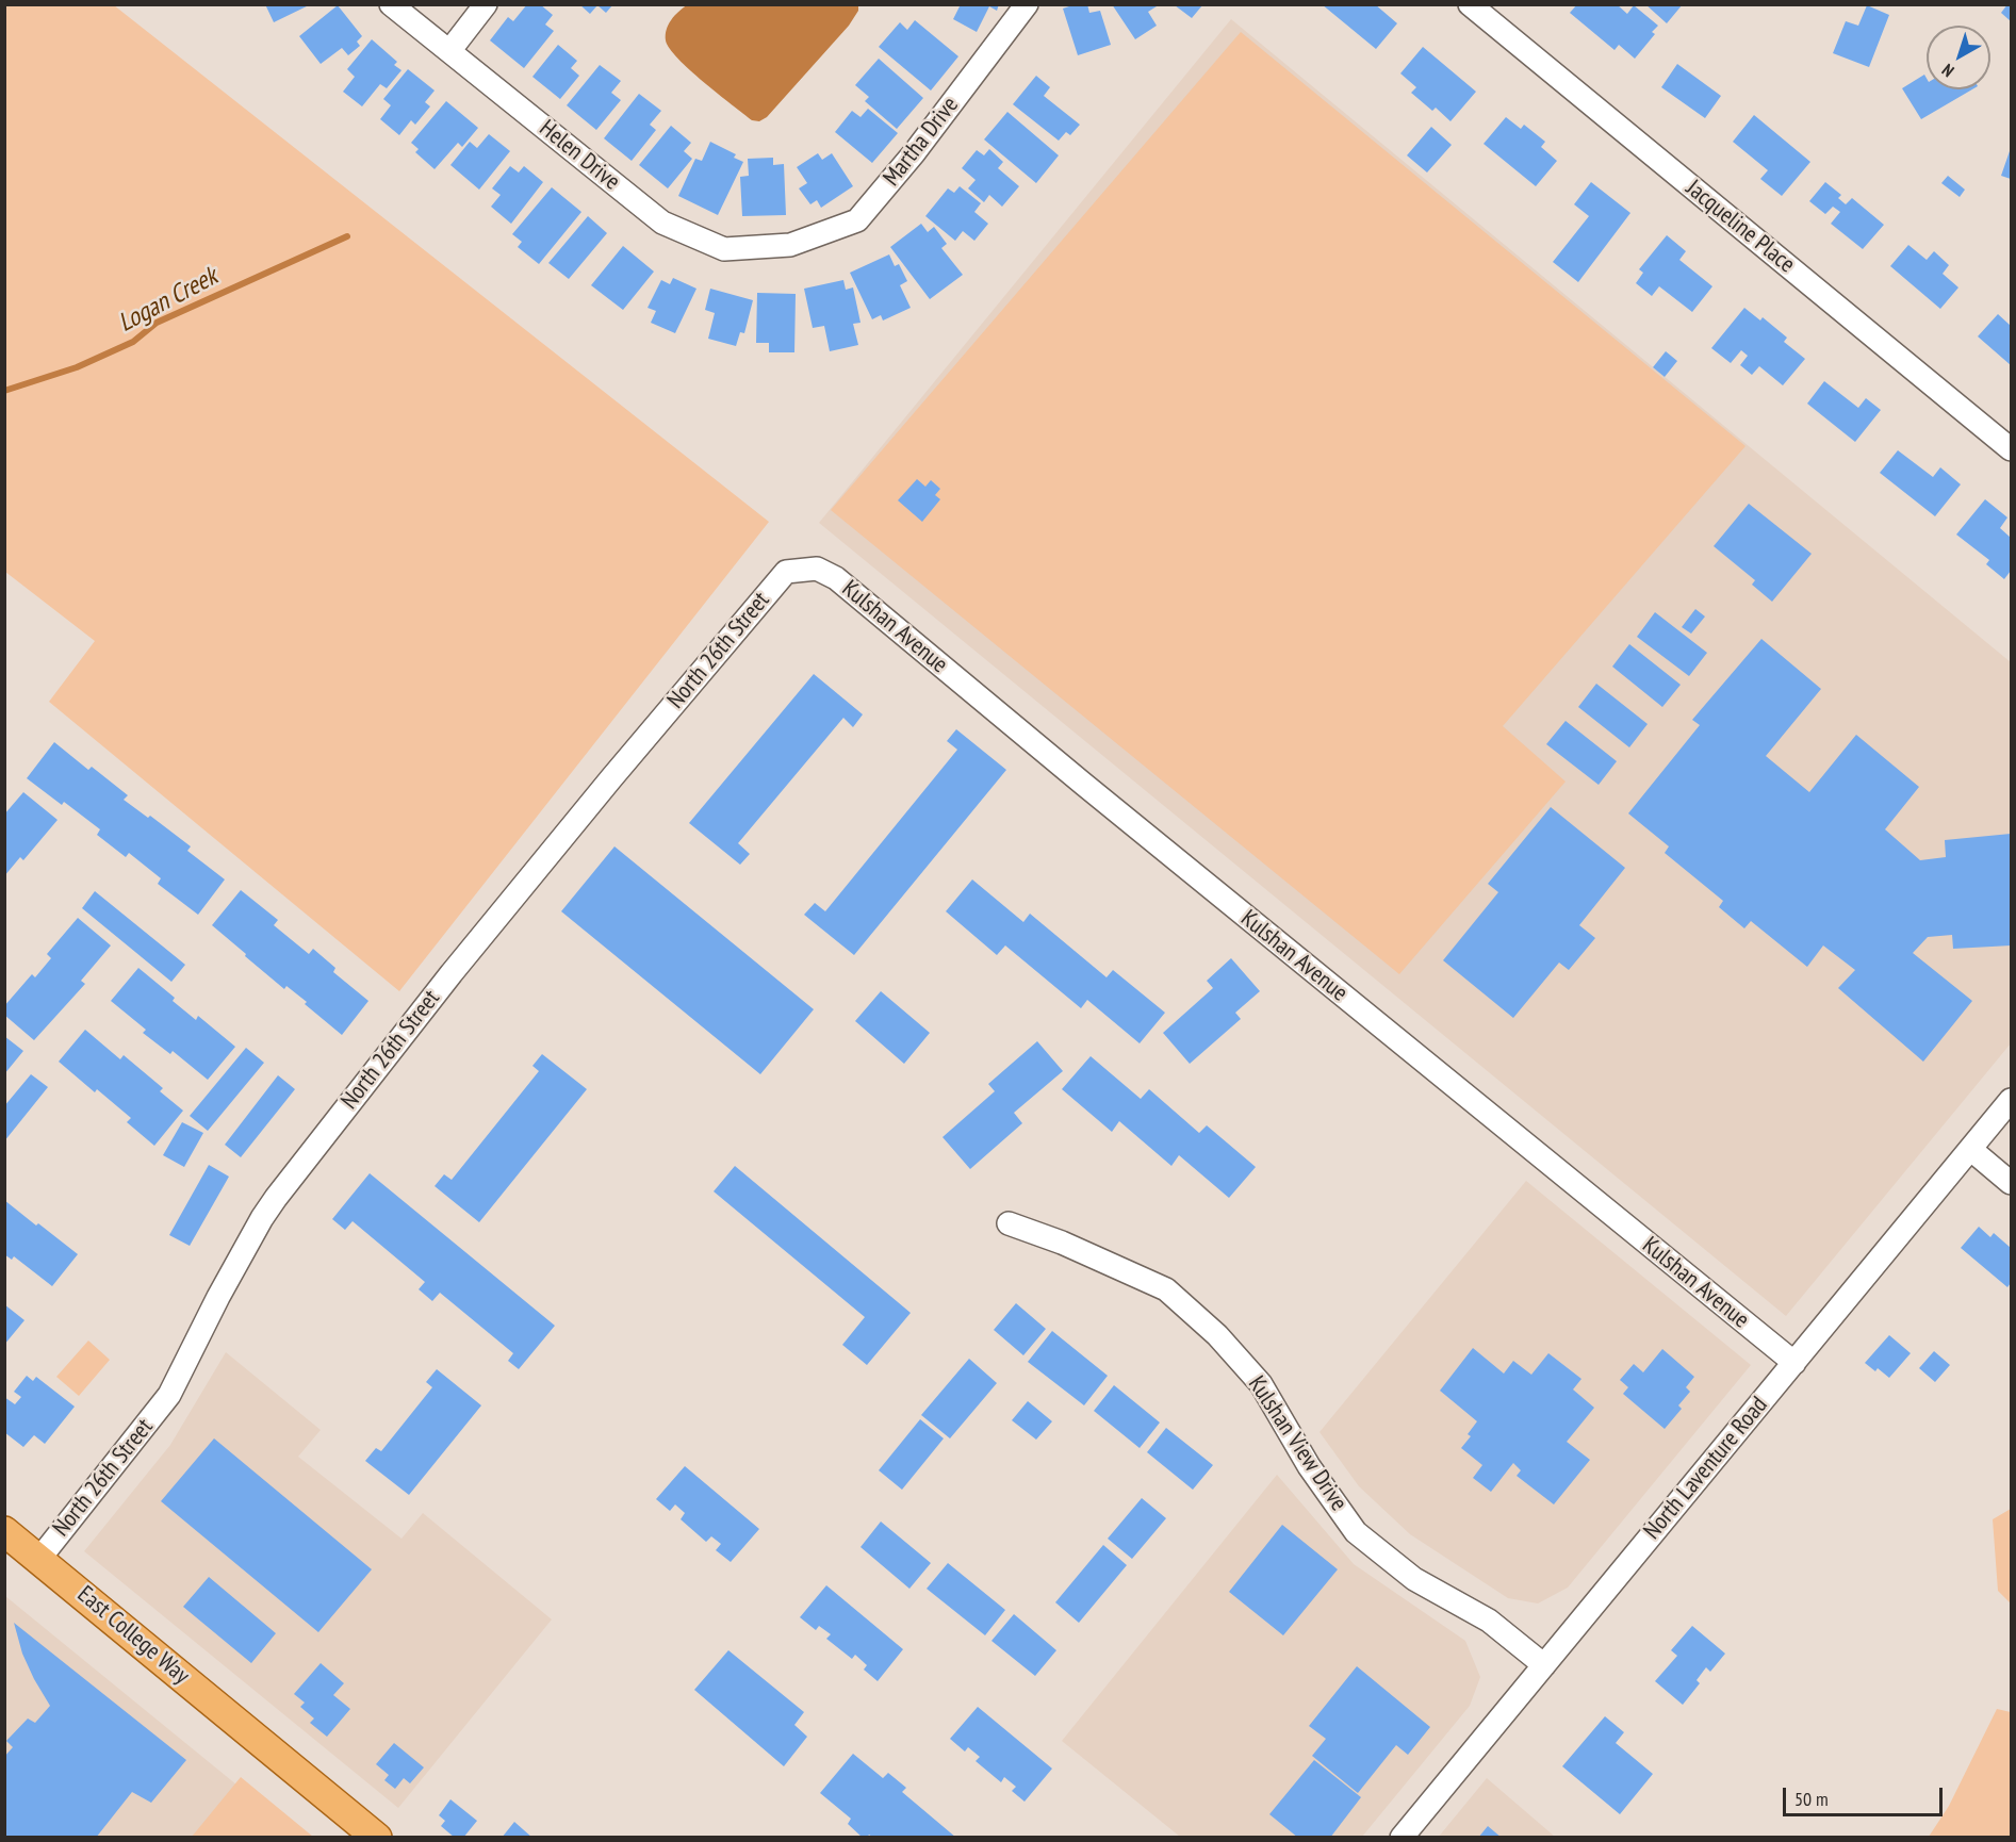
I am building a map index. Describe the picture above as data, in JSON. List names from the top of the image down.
{
  "streets": {
    "main road": ["East College Way"],
    "street": [
      "Martha Drive",
      "Helen Drive",
      "Jacqueline Place",
      "Kulshan Avenue",
      "North 26th Street",
      "Kulshan View Drive",
      "North Laventure Road"
    ]
  },
  "crossings": [
    ["Martha Drive", "Helen Drive"],
    ["Kulshan Avenue", "North 26th Street"],
    ["Kulshan Avenue", "North Laventure Road"],
    ["North 26th Street", "East College Way"],
    ["Kulshan View Drive", "North Laventure Road"]
  ],
  "water": ["Logan Creek"],
  "scale_bar": "50 m",
  "north": "bottom left"
}
